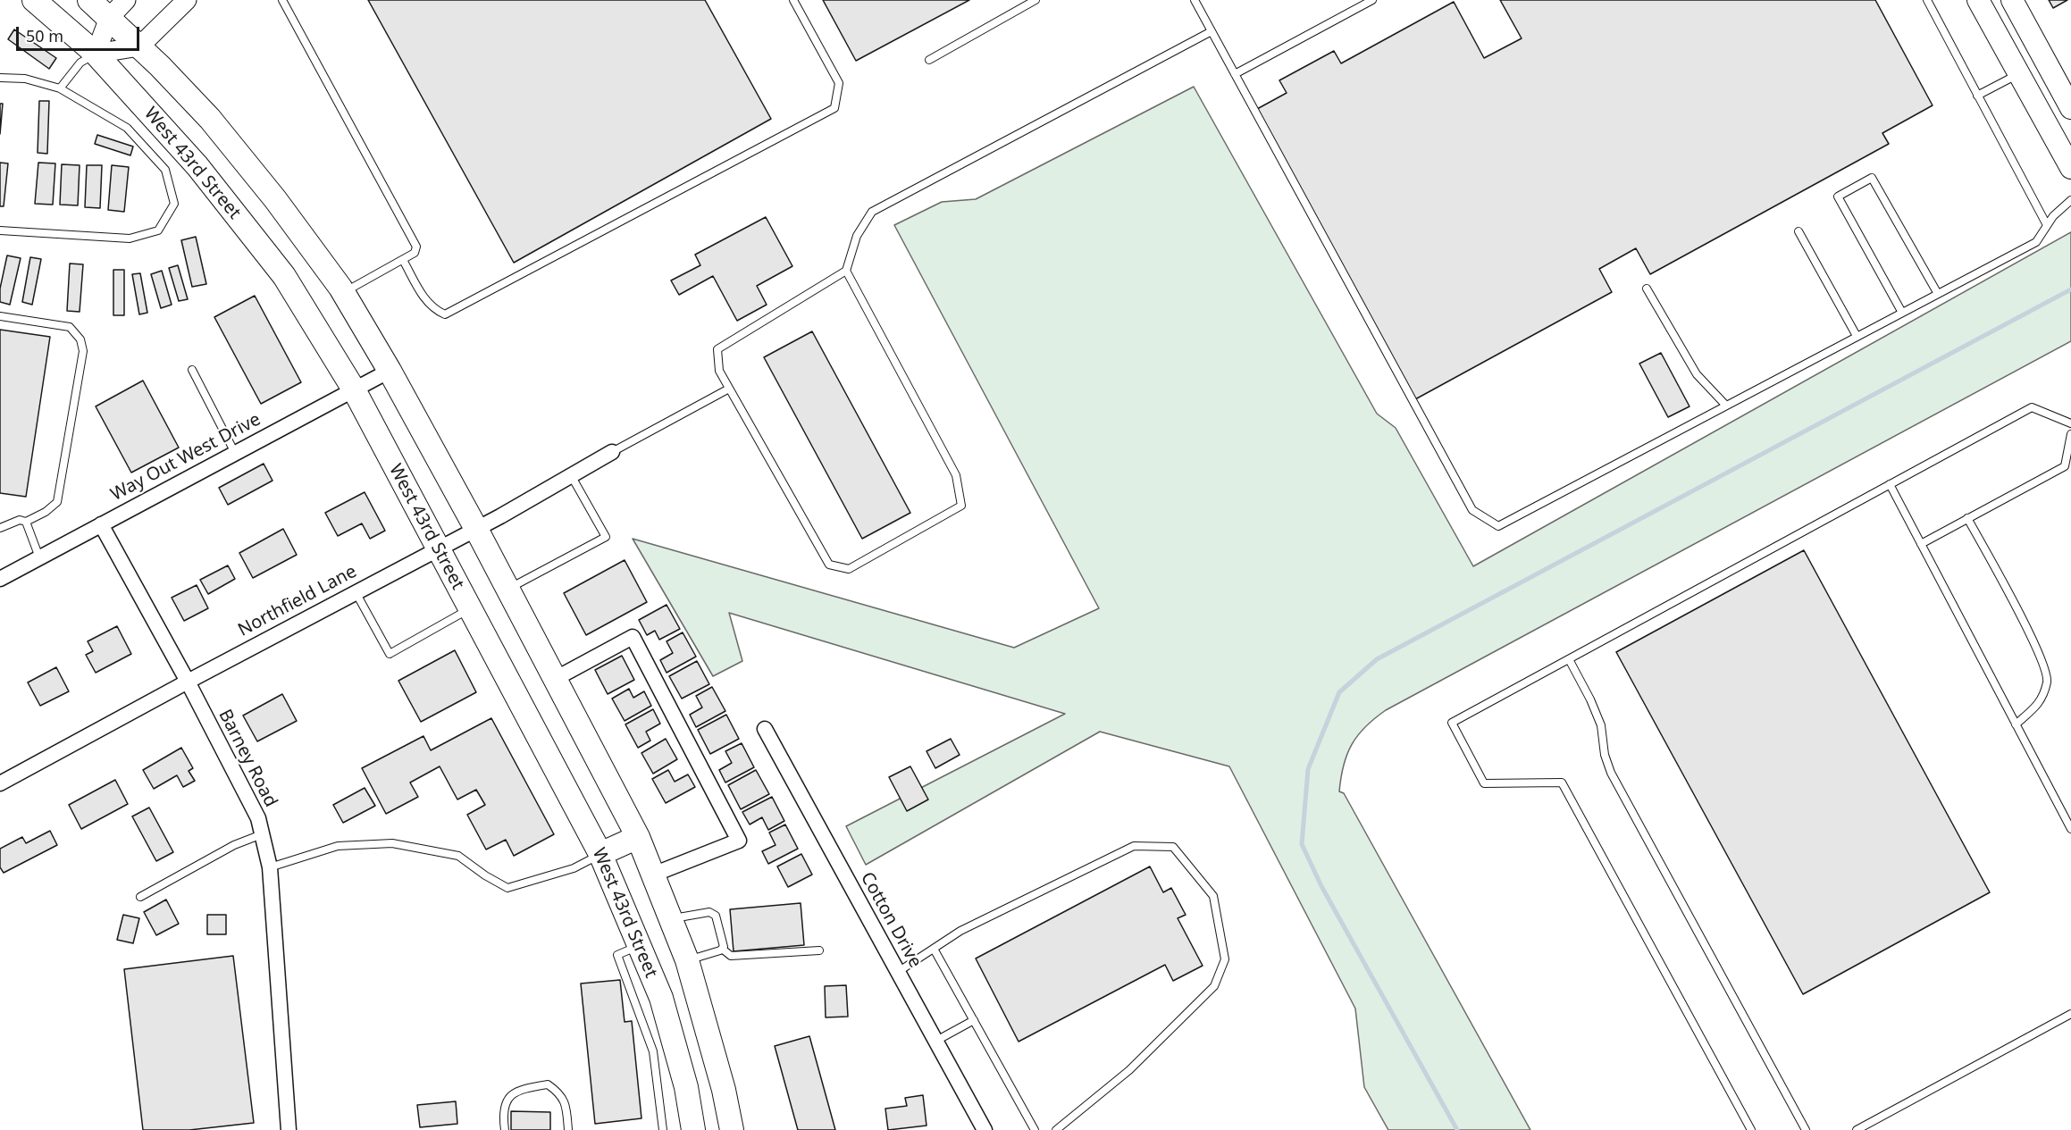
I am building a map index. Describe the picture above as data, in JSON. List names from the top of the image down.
{
  "streets": {
    "main road": ["West 43rd Street"],
    "street": [
      "Way Out West Drive",
      "Northfield Lane",
      "Barney Road",
      "Cotton Drive"
    ]
  },
  "crossings": [
    ["West 43rd Street", "Way Out West Drive"],
    ["West 43rd Street", "Northfield Lane"],
    ["Way Out West Drive", "Barney Road"],
    ["Northfield Lane", "Barney Road"]
  ],
  "scale_bar": "50 m"
}
